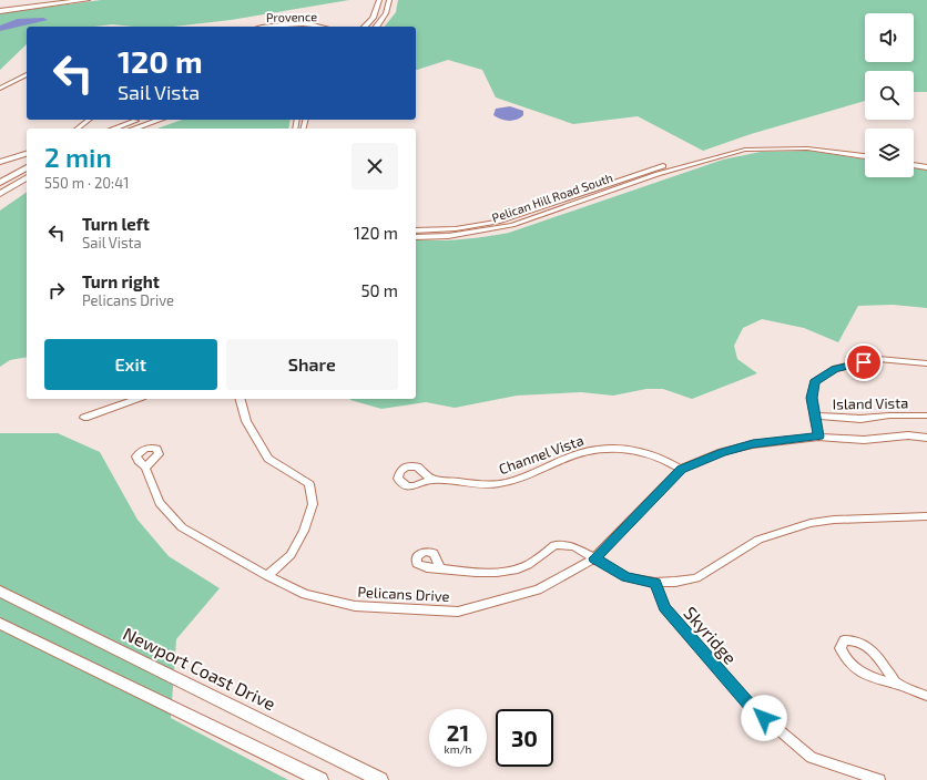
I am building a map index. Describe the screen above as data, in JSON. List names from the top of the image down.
{
  "streets": {
    "main road": ["Newport Coast Drive"],
    "street": [
      "Provence",
      "Pelican Hill Road South",
      "Island Vista",
      "Channel Vista",
      "Pelicans Drive",
      "Skyridge"
    ]
  },
  "crossings": [
    ["Channel Vista", "Pelicans Drive"]
  ],
  "page": {
    "turn": ["120 m", "Sail Vista"],
    "heading": ["2 min", "550 m · 20:41"],
    "list": [
      {
        "name": "Turn left",
        "note": "Sail Vista",
        "value": "120 m"
      },
      {
        "name": "Turn right",
        "note": "Pelicans Drive",
        "value": "50 m"
      }
    ],
    "buttons": ["Exit", "Share"],
    "speed": "21 km/h",
    "limit": "30"
  }
}
